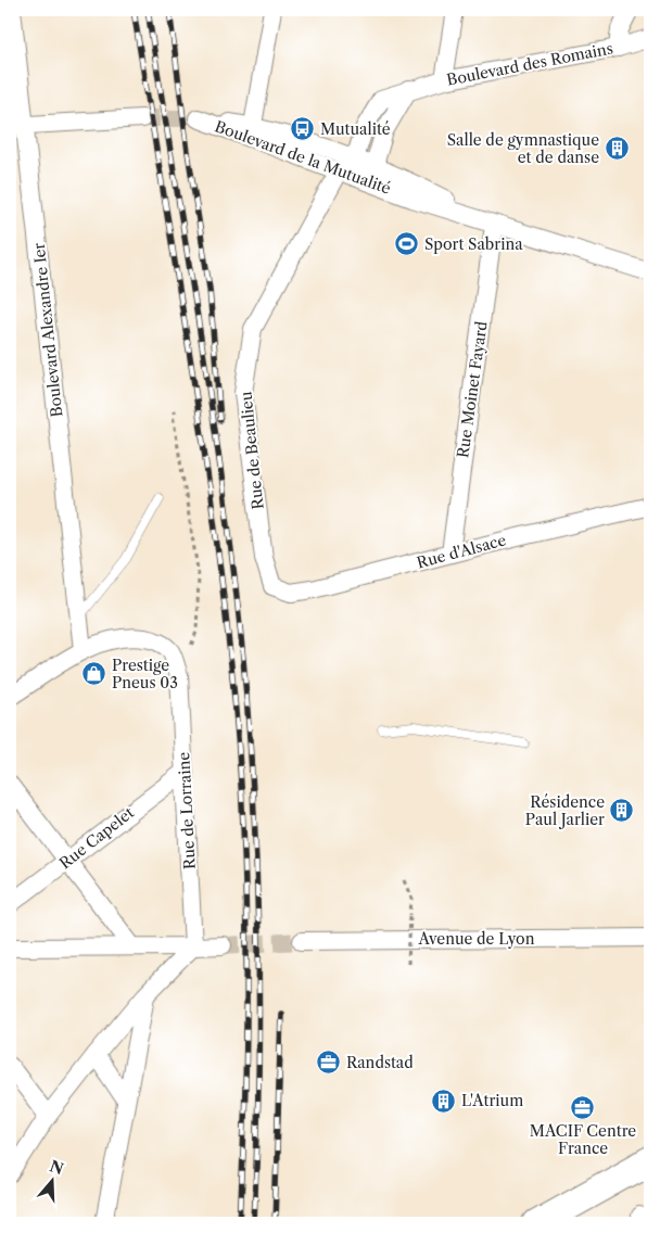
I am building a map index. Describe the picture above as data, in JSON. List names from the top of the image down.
{
  "streets": {
    "street": [
      "Boulevard des Romains",
      "Boulevard de la Mutualité",
      "Boulevard Alexandre Ier",
      "Rue Moinet Fayard",
      "Rue de Beaulieu",
      "Rue d'Alsace",
      "Rue de Lorraine",
      "Rue Capelet",
      "Avenue de Lyon"
    ]
  },
  "crossings": [
    ["Boulevard des Romains", "Boulevard de la Mutualité"],
    ["Boulevard de la Mutualité", "Rue Moinet Fayard"],
    ["Boulevard de la Mutualité", "Rue de Beaulieu"],
    ["Rue Moinet Fayard", "Rue d'Alsace"],
    ["Rue de Beaulieu", "Rue d'Alsace"],
    ["Rue de Lorraine", "Rue Capelet"]
  ],
  "places": {
    "bus stop": ["Mutualité"],
    "building": ["Salle de gymnastique et de danse", "Résidence Paul Jarlier", "L'Atrium"],
    "sports": ["Sport Sabrina"],
    "shop": ["Prestige Pneus 03"],
    "office": ["Randstad", "MACIF Centre France"]
  },
  "north": "top"
}
